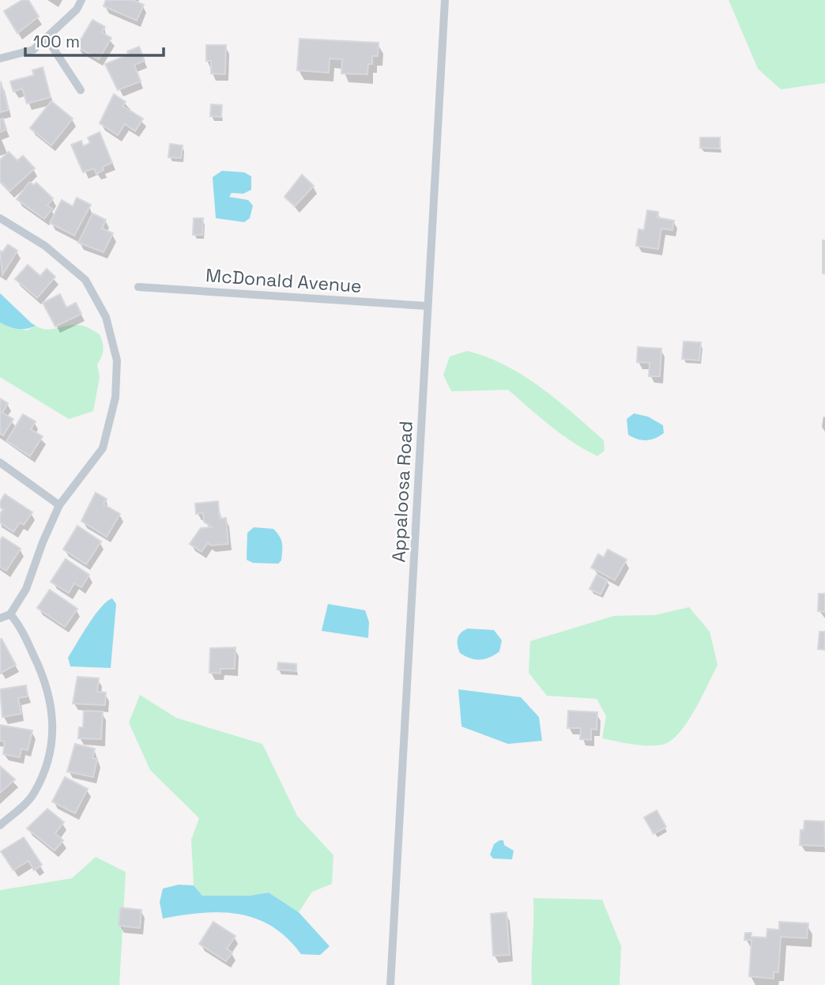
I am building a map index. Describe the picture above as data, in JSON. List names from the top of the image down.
{
  "streets": {
    "street": ["McDonald Avenue", "Appaloosa Road"]
  },
  "crossings": [
    ["McDonald Avenue", "Appaloosa Road"]
  ],
  "scale_bar": "100 m"
}
